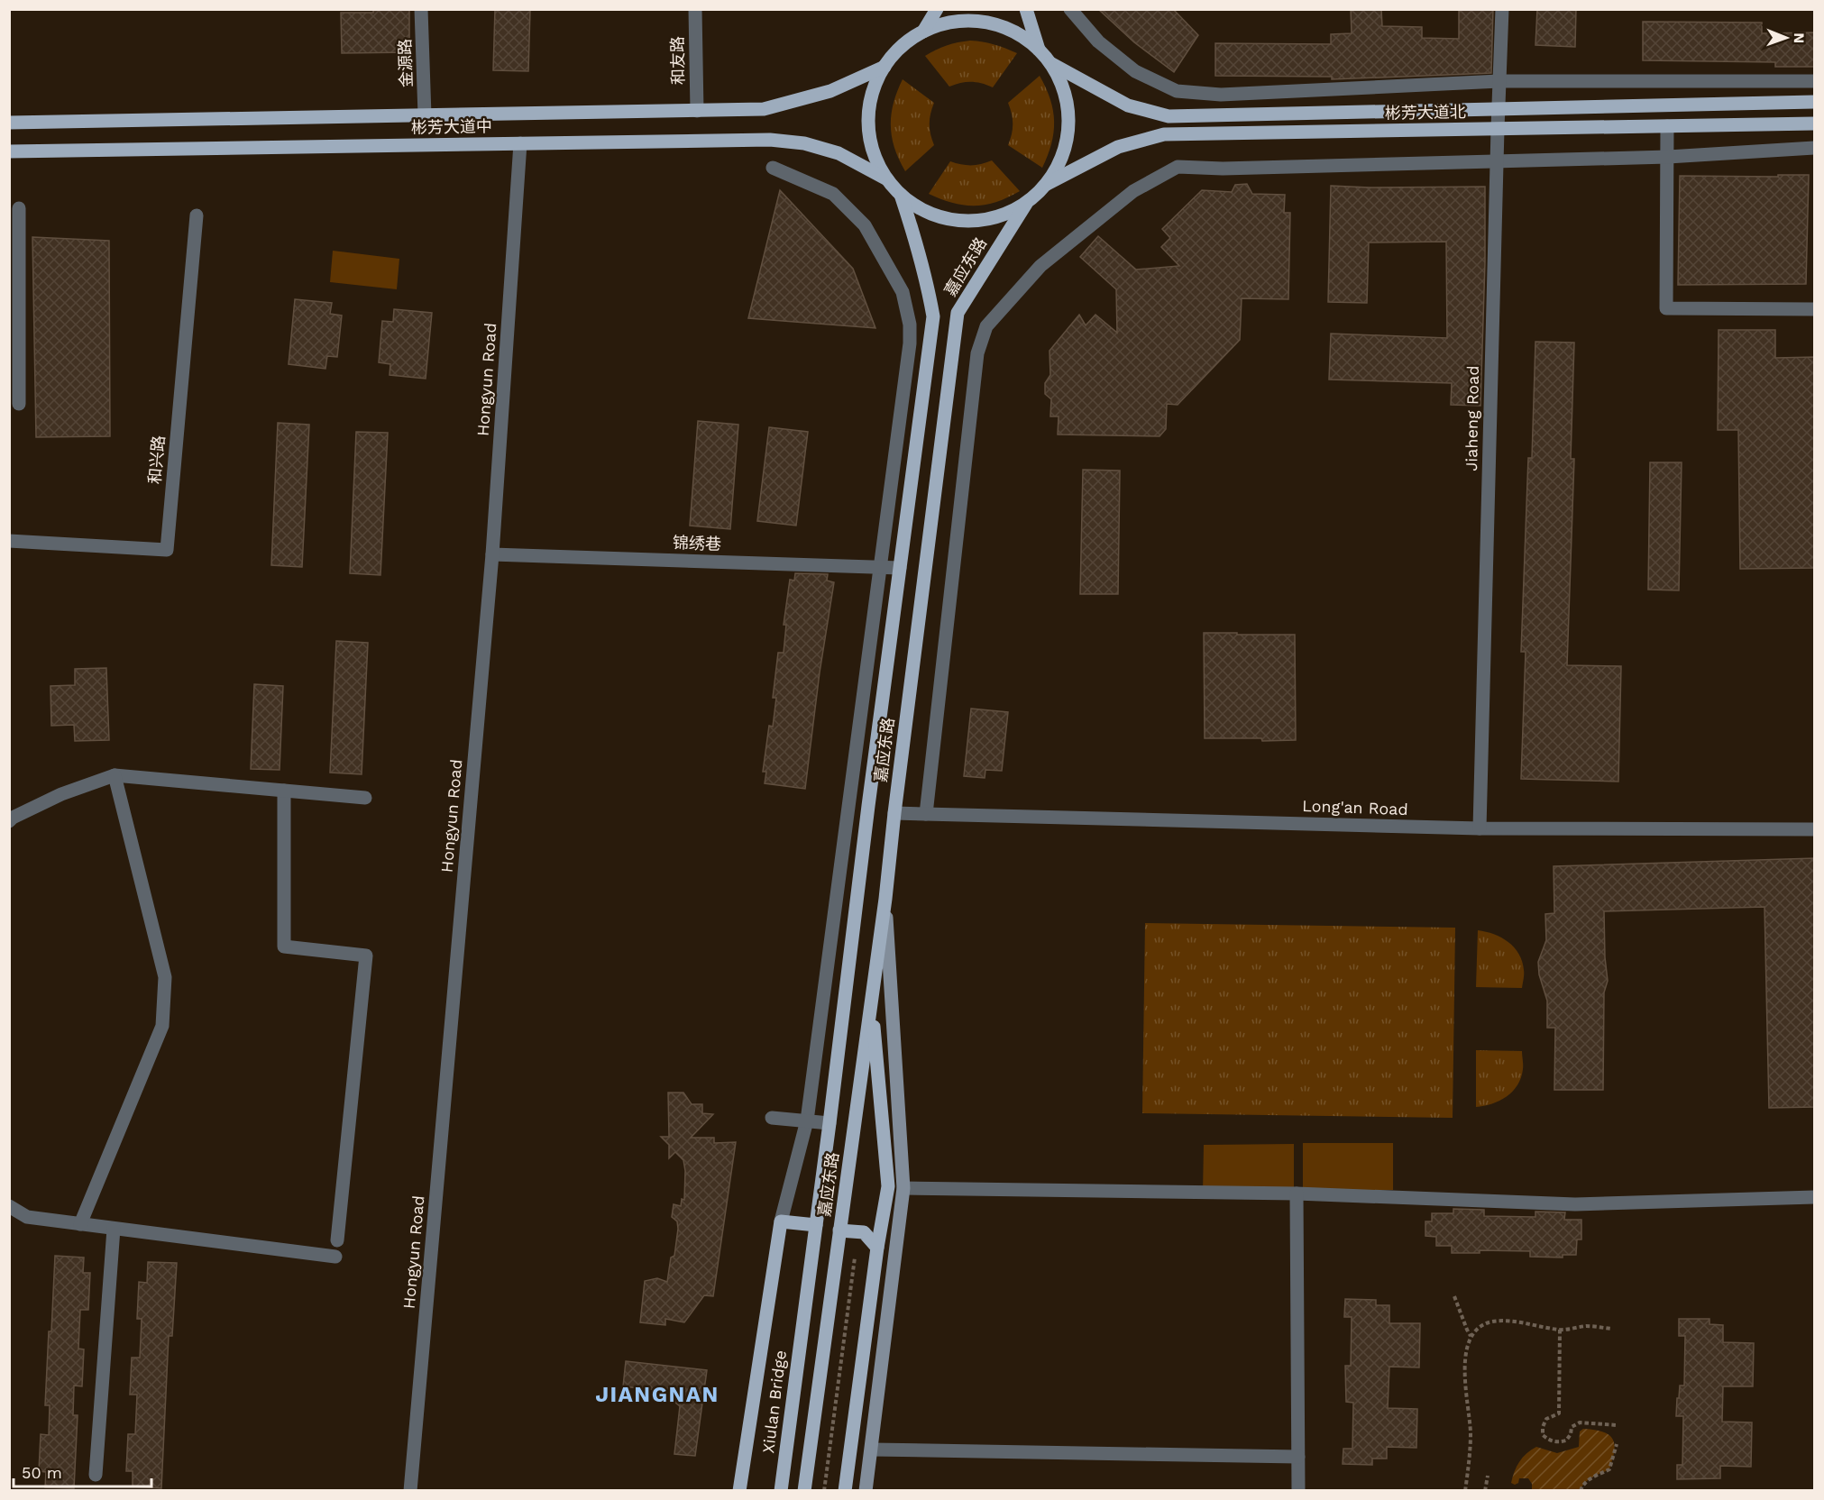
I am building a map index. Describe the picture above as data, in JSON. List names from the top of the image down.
{
  "streets": {
    "main road": [
      "彬芳大道北",
      "彬芳大道中",
      "嘉应东路",
      "Xiulan Bridge"
    ],
    "street": [
      "和友路",
      "金源路",
      "Hongyun Road",
      "Jiaheng Road",
      "和兴路",
      "锦绣巷",
      "Long'an Road"
    ]
  },
  "crossings": [
    ["和友路", "彬芳大道中"],
    ["金源路", "彬芳大道中"],
    ["彬芳大道北", "Jiaheng Road"],
    ["彬芳大道中", "Hongyun Road"],
    ["嘉应东路", "锦绣巷"],
    ["嘉应东路", "Long'an Road"],
    ["嘉应东路", "Xiulan Bridge"],
    ["Hongyun Road", "锦绣巷"],
    ["Jiaheng Road", "Long'an Road"]
  ],
  "districts": ["JIANGNAN"],
  "scale_bar": "50 m",
  "north": "right"
}
